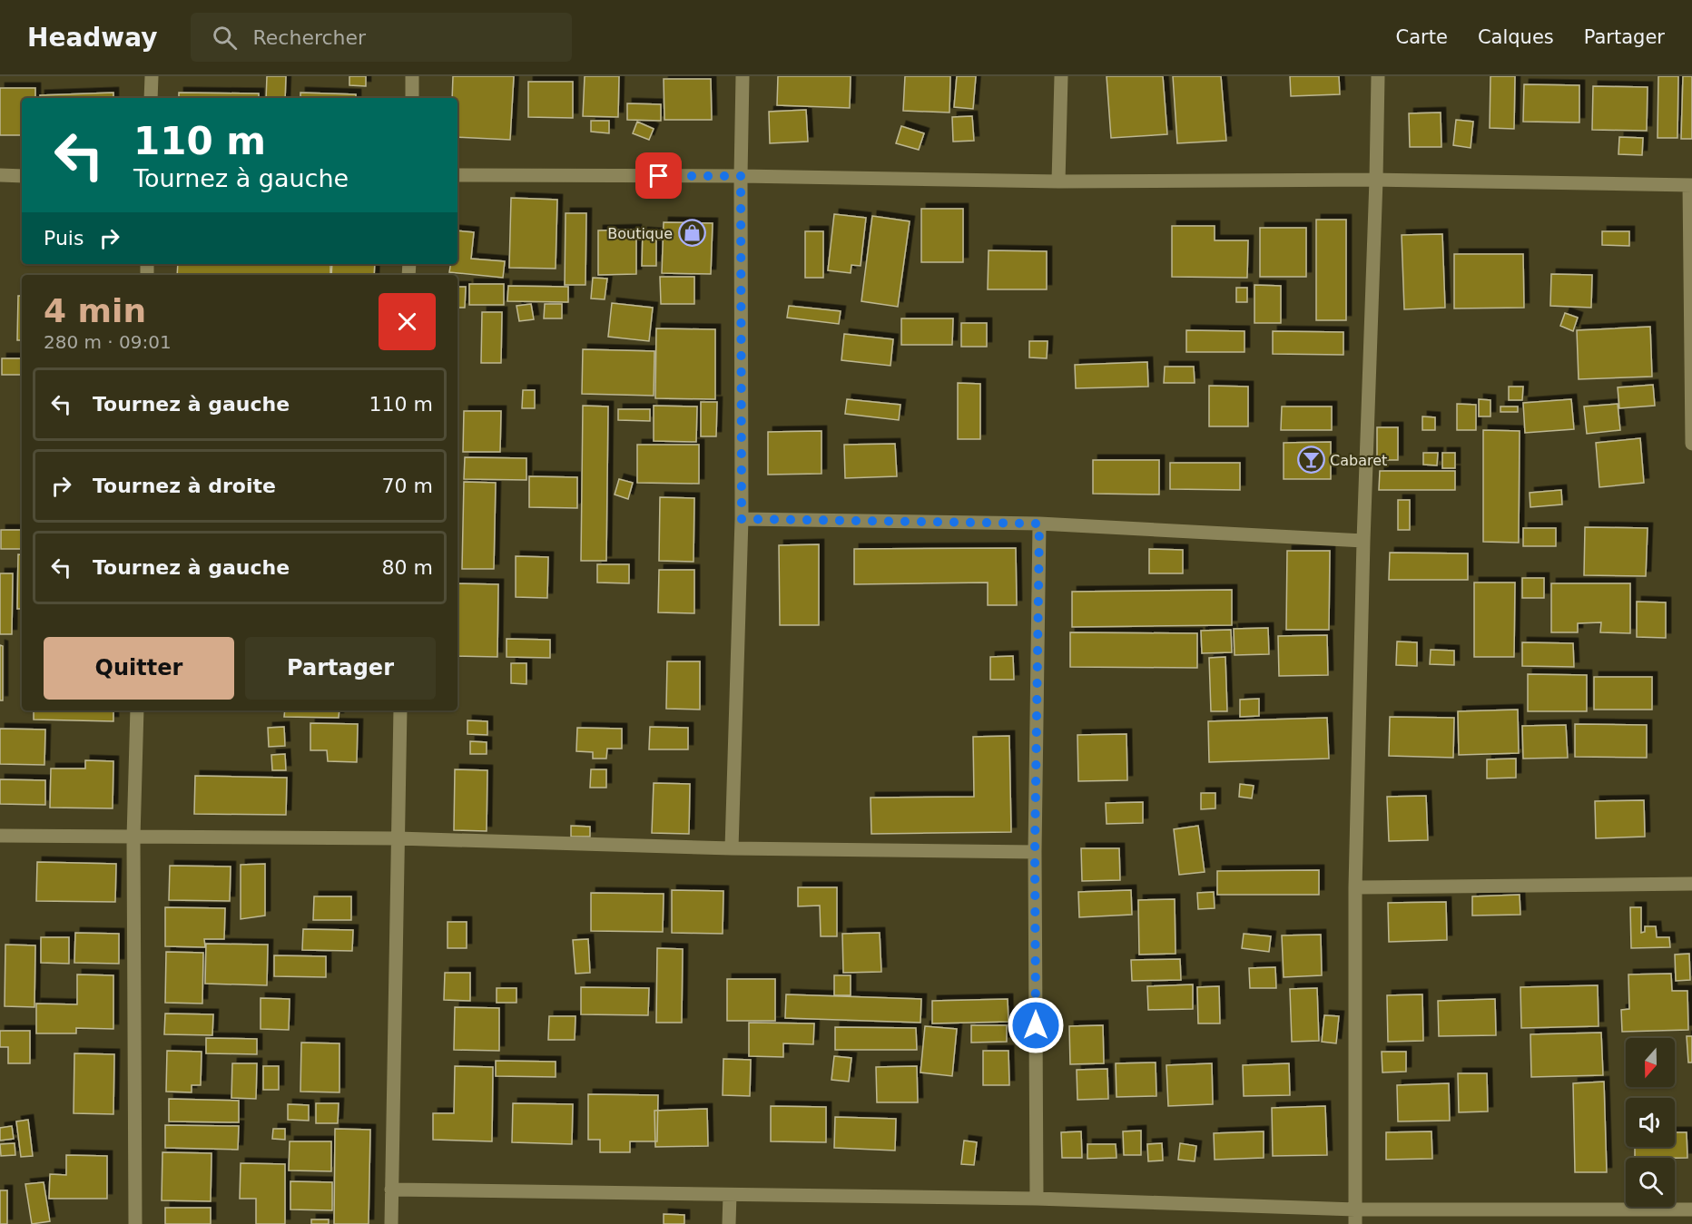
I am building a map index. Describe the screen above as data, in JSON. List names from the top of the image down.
{
  "places": {
    "shop": ["Boutique"],
    "bar": ["Cabaret"]
  },
  "north": "bottom",
  "page": {
    "header": "Headway",
    "search": "Rechercher",
    "nav": ["Carte", "Calques", "Partager"],
    "turn": ["110 m", "Tournez à gauche"],
    "then": "Puis",
    "heading": ["4 min", "280 m · 09:01"],
    "list": [
      {
        "name": "Tournez à gauche",
        "value": "110 m"
      },
      {
        "name": "Tournez à droite",
        "value": "70 m"
      },
      {
        "name": "Tournez à gauche",
        "value": "80 m"
      }
    ],
    "buttons": ["Quitter", "Partager"]
  }
}
